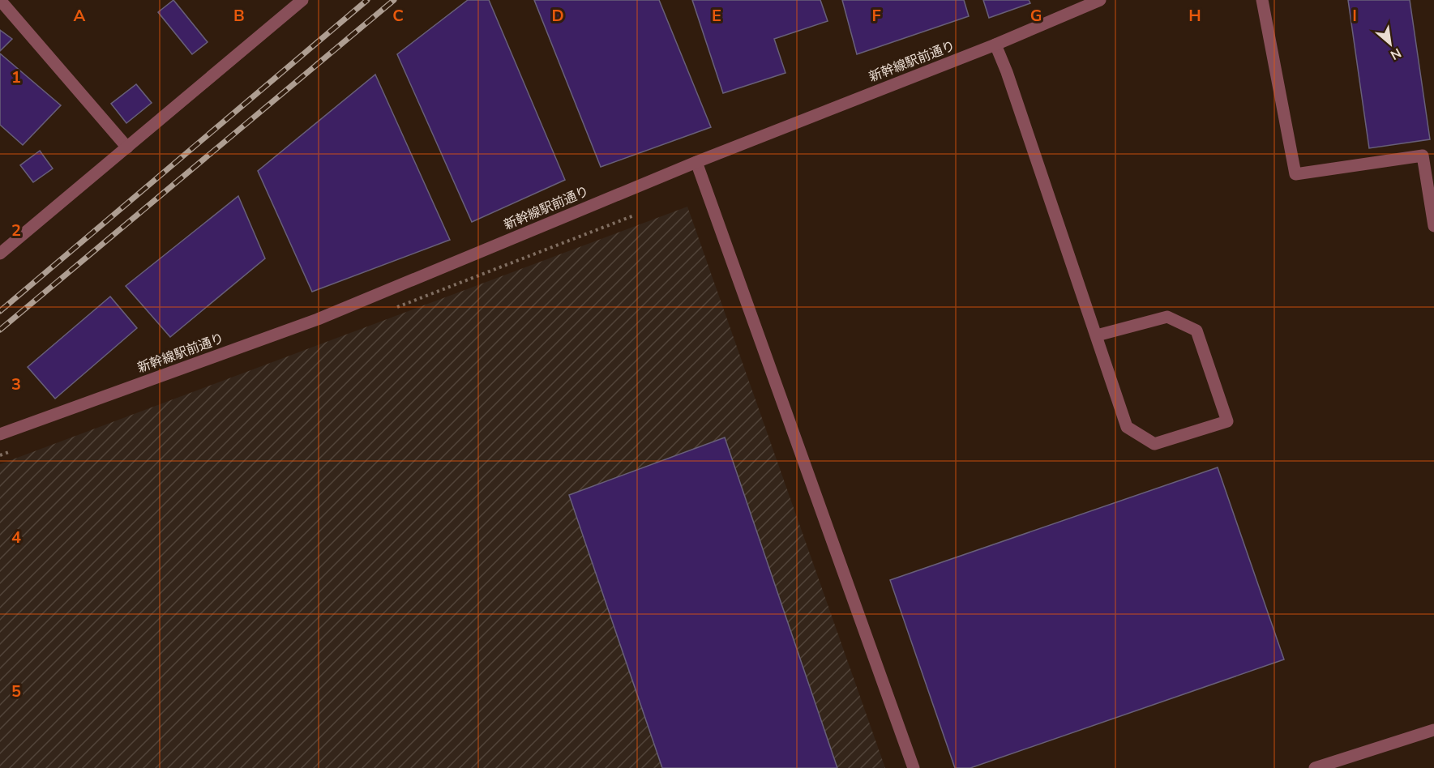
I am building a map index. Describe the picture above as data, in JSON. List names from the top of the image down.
{
  "streets": {
    "street": ["新幹線駅前通り"]
  },
  "north": "bottom right",
  "grid": {
    "columns": [
      "A",
      "B",
      "C",
      "D",
      "E",
      "F",
      "G",
      "H",
      "I"
    ],
    "rows": [
      "1",
      "2",
      "3",
      "4",
      "5"
    ]
  }
}
